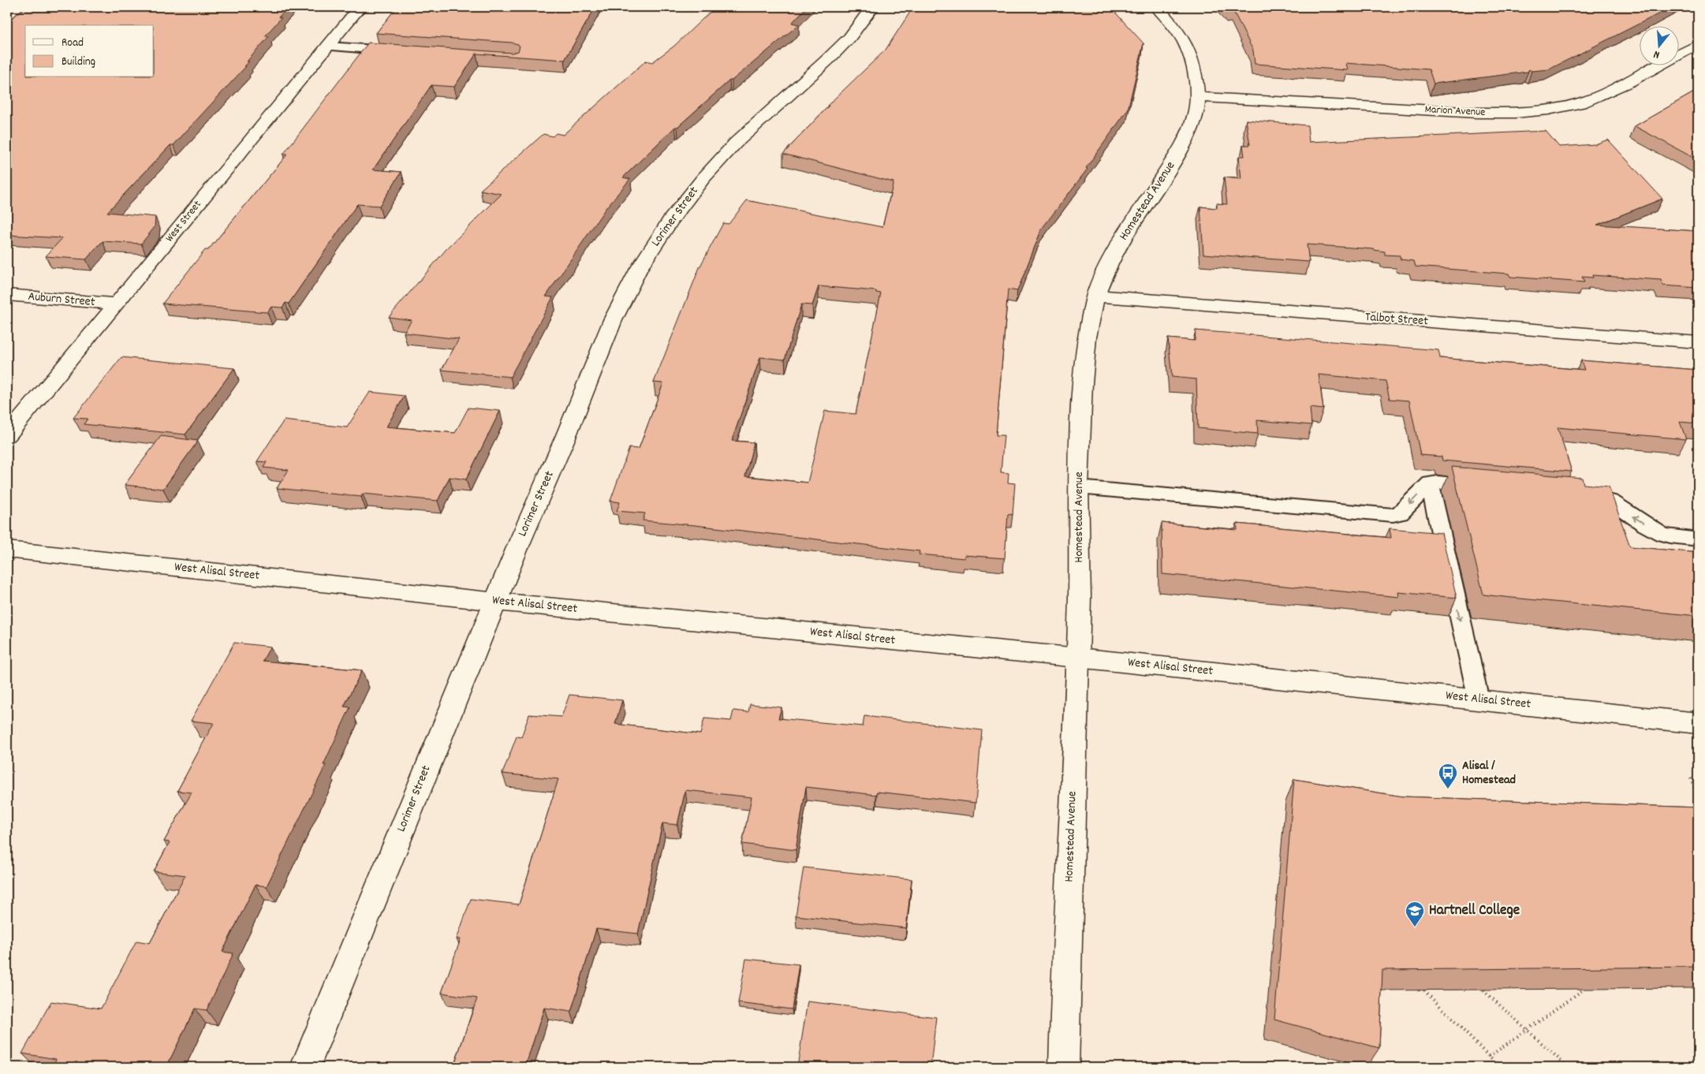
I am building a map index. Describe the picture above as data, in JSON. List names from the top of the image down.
{
  "streets": {
    "street": [
      "Marion Avenue",
      "Homestead Avenue",
      "Lorimer Street",
      "West Street",
      "Auburn Street",
      "Talbot Street",
      "West Alisal Street"
    ]
  },
  "crossings": [
    ["Marion Avenue", "Homestead Avenue"],
    ["Homestead Avenue", "Talbot Street"],
    ["Homestead Avenue", "West Alisal Street"],
    ["Lorimer Street", "West Alisal Street"],
    ["West Street", "Auburn Street"]
  ],
  "places": {
    "bus stop": ["Alisal / Homestead"],
    "school or university": ["Hartnell College"]
  },
  "legend": ["Road", "Building"],
  "north": "bottom"
}
